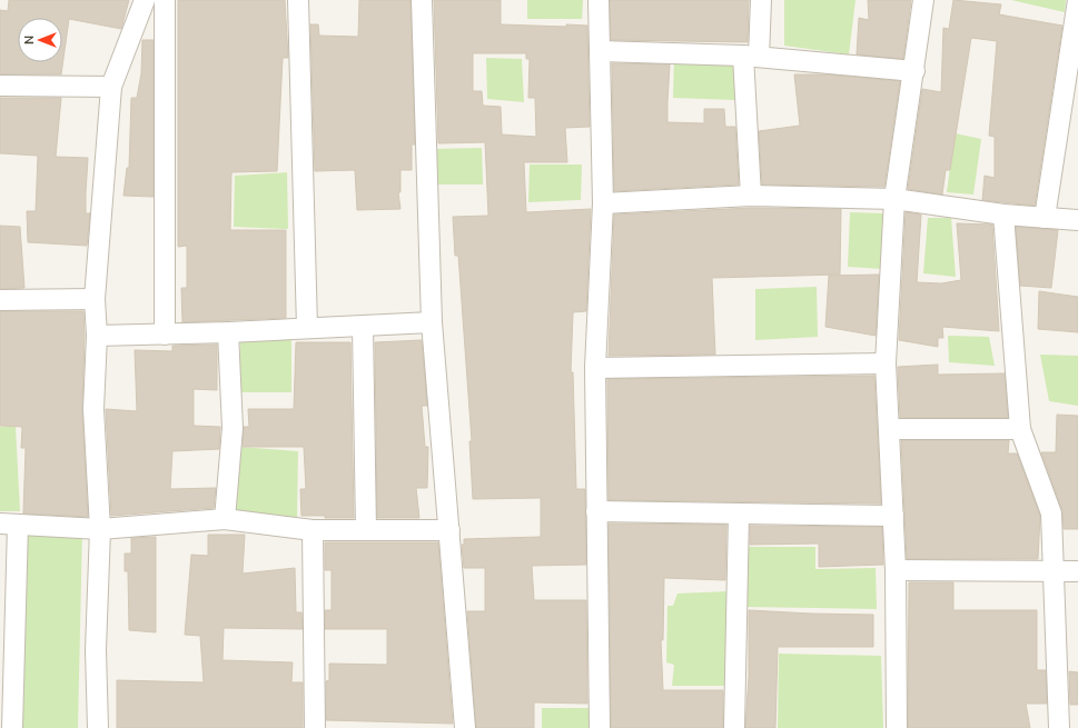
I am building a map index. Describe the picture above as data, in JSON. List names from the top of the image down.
{
  "north": "left"
}
